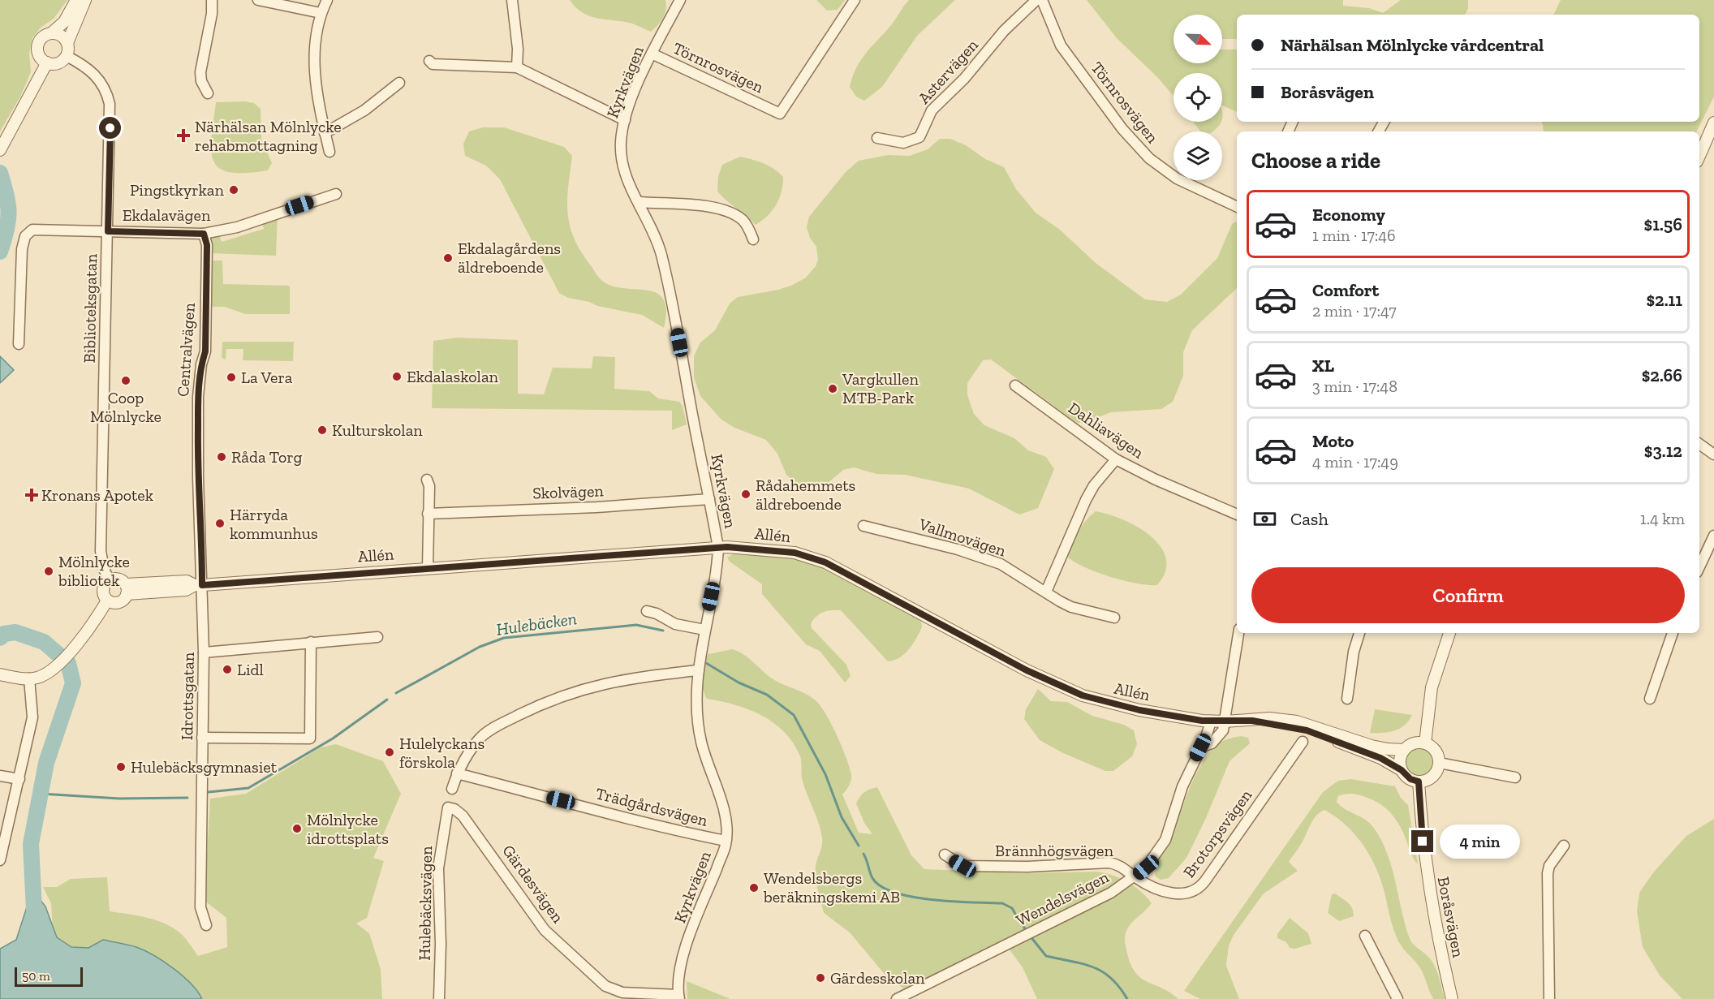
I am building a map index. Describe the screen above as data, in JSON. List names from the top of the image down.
{
  "streets": {
    "street": [
      "Törnrosvägen",
      "Astervägen",
      "Kyrkvägen",
      "Ekdalavägen",
      "Biblioteksgatan",
      "Centralvägen",
      "Dahliavägen",
      "Skolvägen",
      "Allén",
      "Vallmovägen",
      "Idrottsgatan",
      "Trädgårdsvägen",
      "Brotorpsvägen",
      "Brännhögsvägen",
      "Gärdesvägen",
      "Wendelsvägen",
      "Hulebäcksvägen",
      "Boråsvägen"
    ]
  },
  "crossings": [
    ["Törnrosvägen", "Kyrkvägen"],
    ["Kyrkvägen", "Skolvägen"],
    ["Kyrkvägen", "Allén"],
    ["Kyrkvägen", "Trädgårdsvägen"],
    ["Kyrkvägen", "Gärdesvägen"],
    ["Ekdalavägen", "Biblioteksgatan"],
    ["Ekdalavägen", "Centralvägen"],
    ["Biblioteksgatan", "Allén"],
    ["Centralvägen", "Allén"],
    ["Centralvägen", "Idrottsgatan"],
    ["Allén", "Idrottsgatan"],
    ["Allén", "Wendelsvägen"],
    ["Allén", "Boråsvägen"],
    ["Brotorpsvägen", "Brännhögsvägen"],
    ["Brotorpsvägen", "Wendelsvägen"],
    ["Brännhögsvägen", "Wendelsvägen"],
    ["Gärdesvägen", "Hulebäcksvägen"]
  ],
  "water": ["Hulebäcken"],
  "places": {
    "health": ["Närhälsan Mölnlycke rehabmottagning", "Kronans Apotek"],
    "other": [
      "Pingstkyrkan",
      "Ekdalagårdens äldreboende",
      "Ekdalaskolan",
      "La Vera",
      "Coop Mölnlycke",
      "Vargkullen MTB-Park",
      "Kulturskolan",
      "Råda Torg",
      "Rådahemmets äldreboende",
      "Härryda kommunhus",
      "Mölnlycke bibliotek",
      "Lidl",
      "Hulelyckans förskola",
      "Hulebäcksgymnasiet",
      "Mölnlycke idrottsplats",
      "Wendelsbergs beräkningskemi AB",
      "Gärdesskolan"
    ]
  },
  "scale_bar": "50 m",
  "north": "bottom right",
  "page": {
    "banner": ["Närhälsan Mölnlycke vårdcentral", "Boråsvägen"],
    "heading": "Choose a ride",
    "list": [
      {
        "name": "Economy",
        "note": "1 min · 17:46",
        "value": "$1.56"
      },
      {
        "name": "Comfort",
        "note": "2 min · 17:47",
        "value": "$2.11"
      },
      {
        "name": "XL",
        "note": "3 min · 17:48",
        "value": "$2.66"
      },
      {
        "name": "Moto",
        "note": "4 min · 17:49",
        "value": "$3.12"
      }
    ],
    "pay": ["Cash", "1.4 km"],
    "buttons": "Confirm",
    "bubble": "4 min",
    "scale": "50 m"
  }
}
